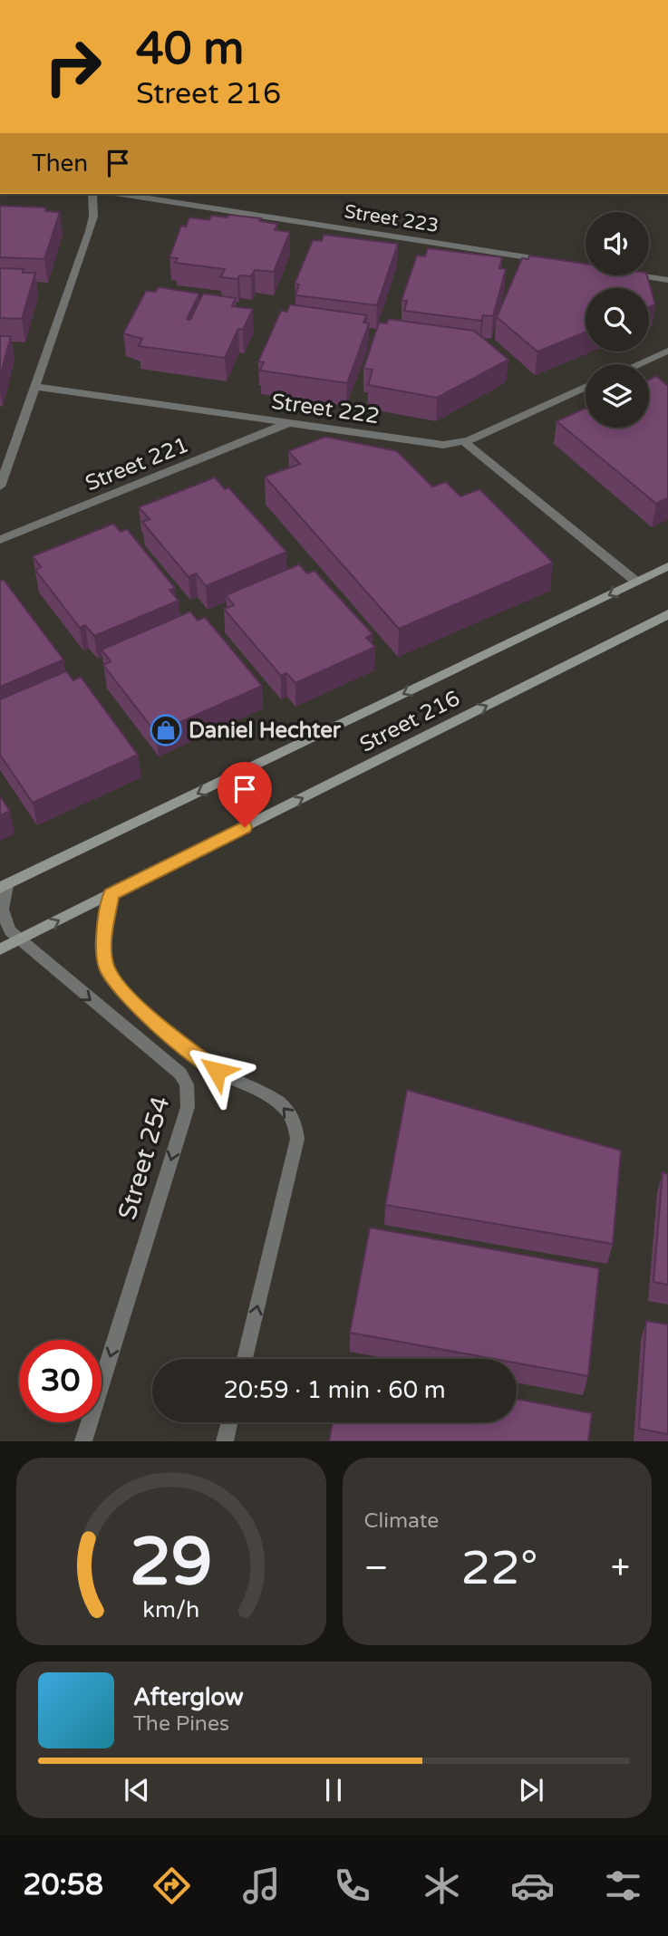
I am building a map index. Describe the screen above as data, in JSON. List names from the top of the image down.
{
  "streets": {
    "main road": ["Street 216"],
    "street": [
      "Street 223",
      "Street 222",
      "Street 221",
      "Street 254"
    ]
  },
  "crossings": [
    ["Street 222", "Street 221"],
    ["Street 216", "Street 254"]
  ],
  "one_way": ["Street 254"],
  "places": {
    "shop": ["Daniel Hechter"]
  },
  "page": {
    "turn": ["40 m", "Street 216"],
    "then": "Then",
    "limit": "30",
    "trip": "20:59 · 1 min · 60 m",
    "tile": "Climate",
    "heat": ["−", "22°", "+"],
    "song": ["Afterglow", "The Pines"],
    "tabs": "20:58",
    "gauge": ["29", "km/h"]
  }
}
